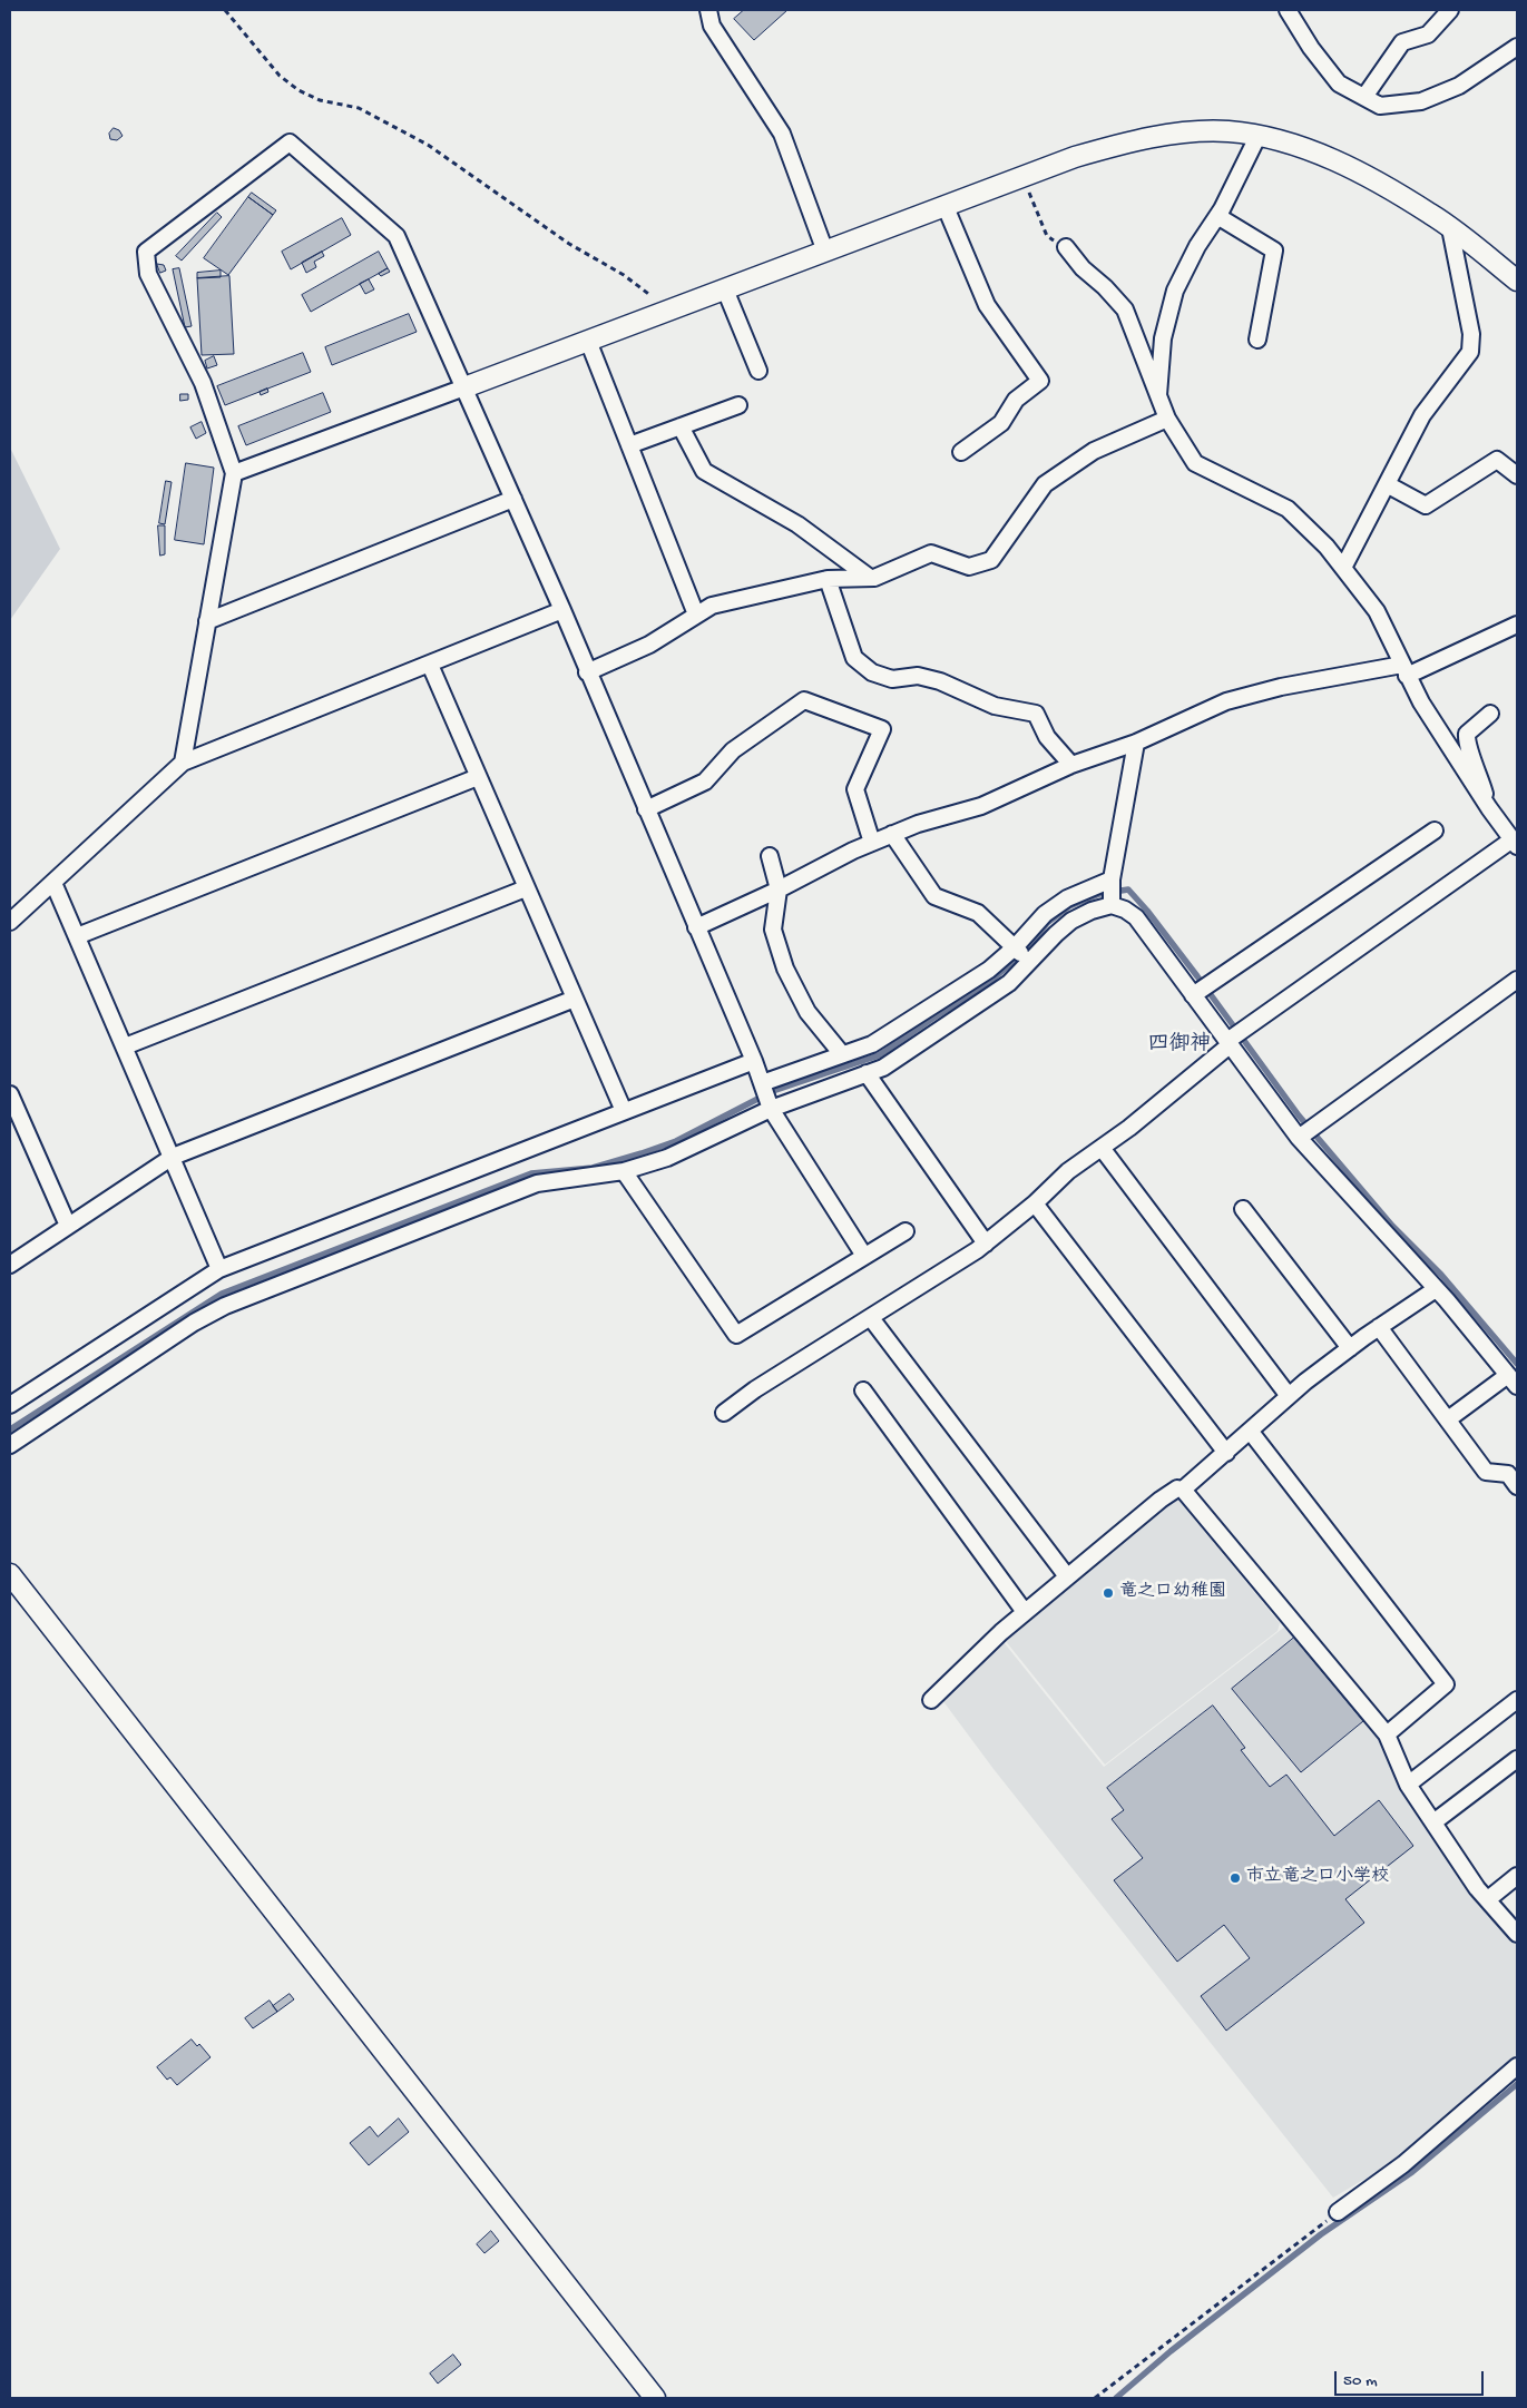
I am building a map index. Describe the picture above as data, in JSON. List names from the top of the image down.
{
  "districts": ["四御神"],
  "places": ["竜之口幼稚園", "市立竜之口小学校"],
  "scale_bar": "50 m"
}
